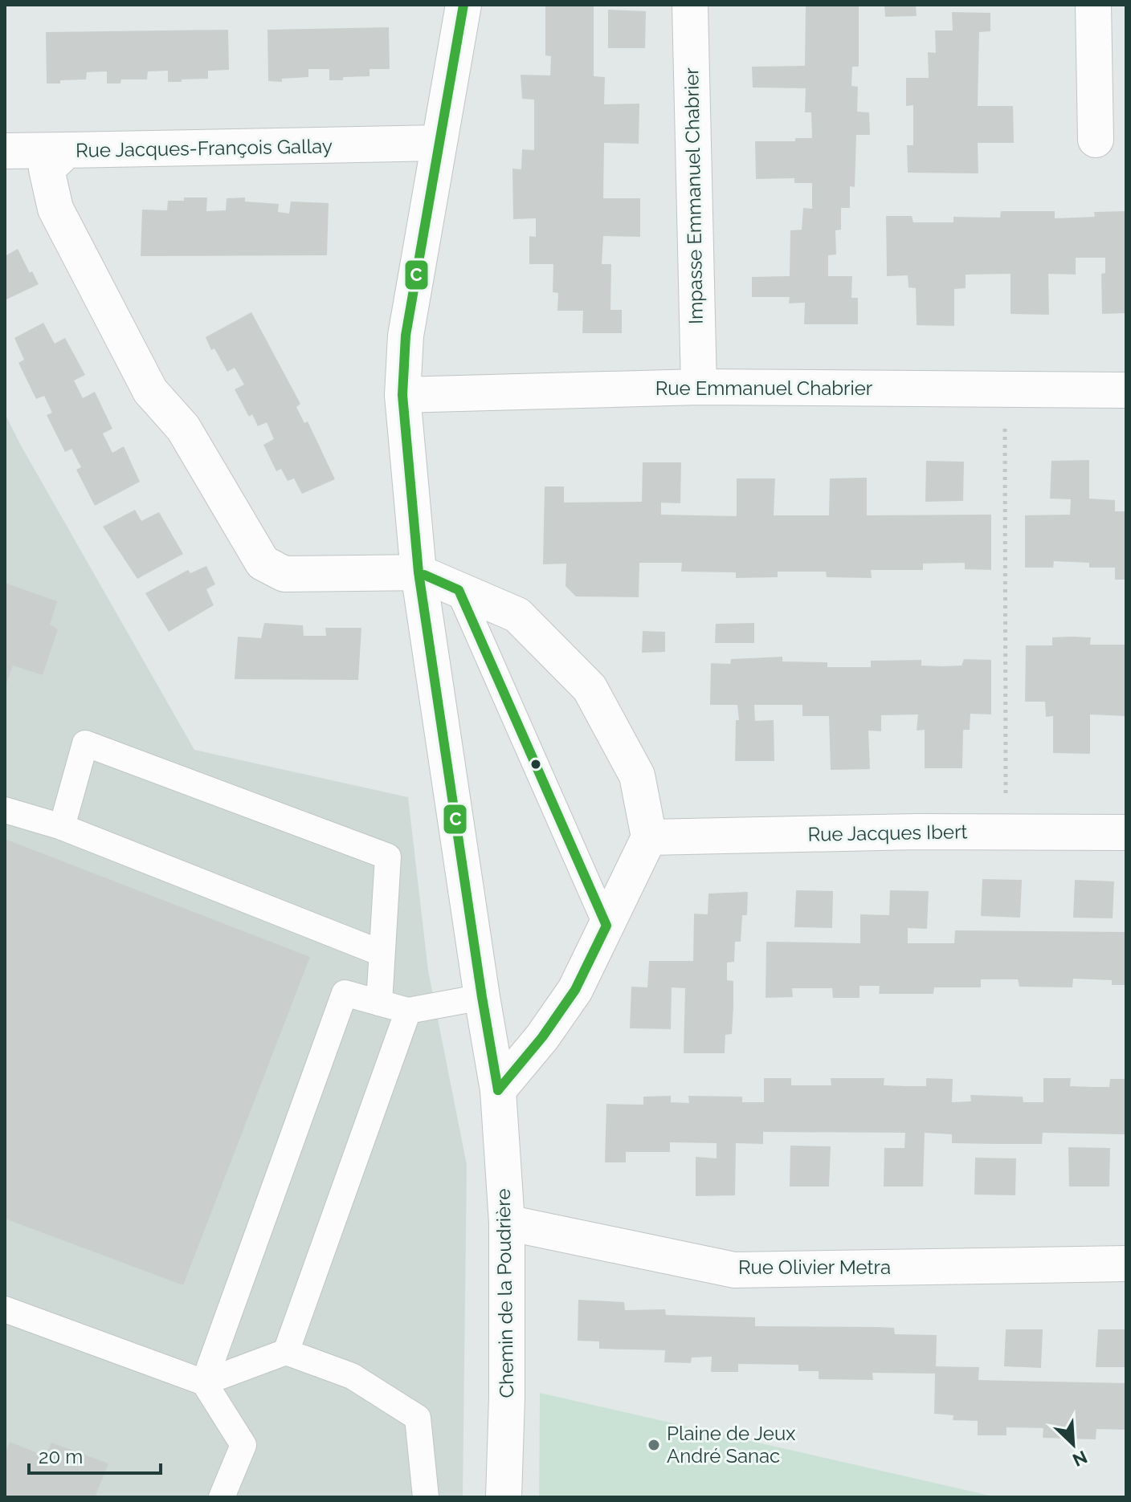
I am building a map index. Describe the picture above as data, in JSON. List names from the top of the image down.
{
  "streets": {
    "street": [
      "Rue Jacques-François Gallay",
      "Impasse Emmanuel Chabrier",
      "Rue Emmanuel Chabrier",
      "Rue Jacques Ibert",
      "Rue Olivier Metra",
      "Chemin de la Poudrière"
    ]
  },
  "crossings": [
    ["Rue Jacques-François Gallay", "Chemin de la Poudrière"],
    ["Impasse Emmanuel Chabrier", "Rue Emmanuel Chabrier"],
    ["Rue Emmanuel Chabrier", "Chemin de la Poudrière"],
    ["Rue Olivier Metra", "Chemin de la Poudrière"]
  ],
  "places": ["Plaine de Jeux André Sanac"],
  "lines": ["transit line C"],
  "scale_bar": "20 m",
  "north": "bottom right"
}
